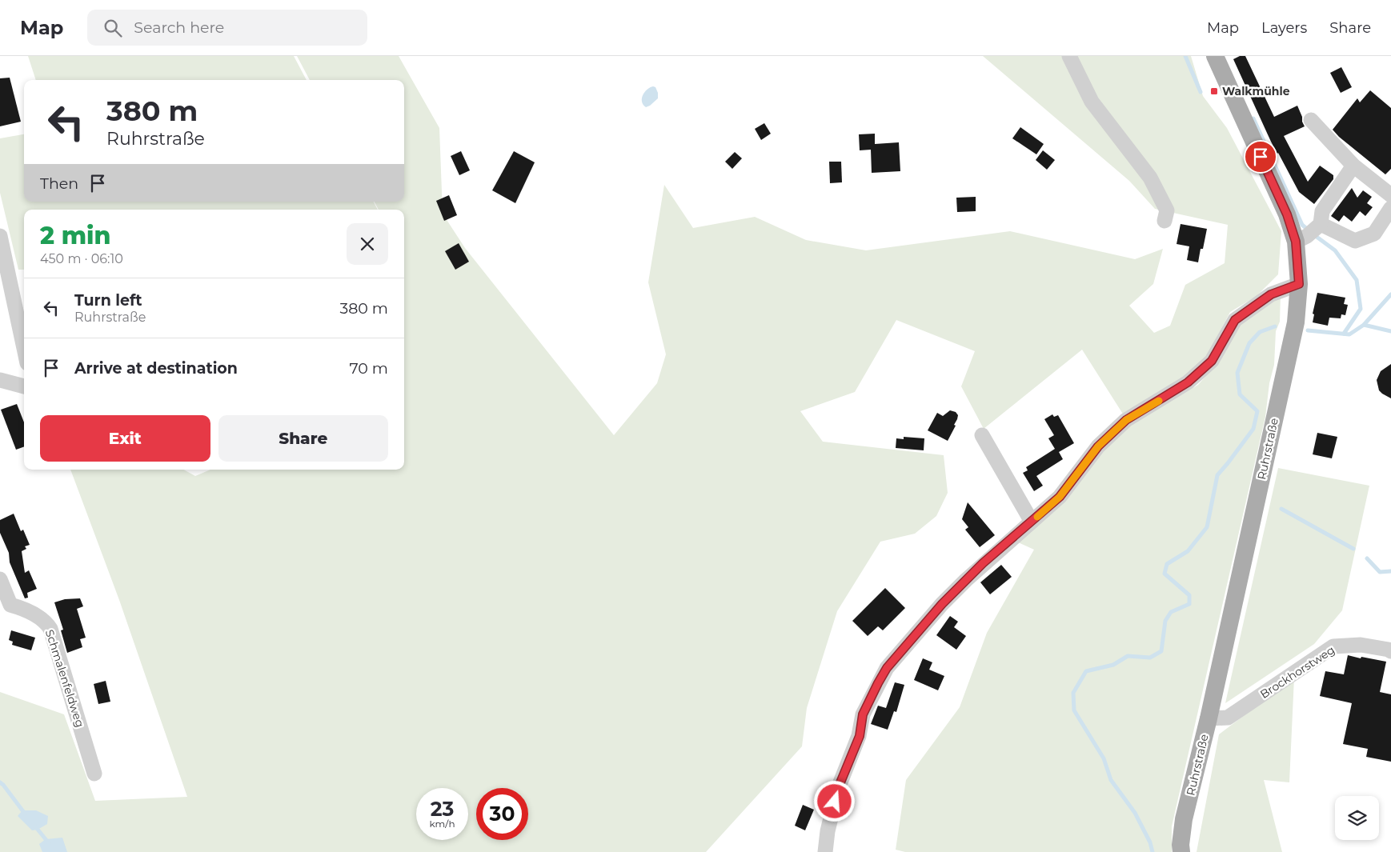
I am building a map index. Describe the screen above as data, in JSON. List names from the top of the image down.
{
  "streets": {
    "main road": ["Ruhrstraße"],
    "street": ["Brockhorstweg", "Schmalenfeldweg"]
  },
  "crossings": [
    ["Ruhrstraße", "Brockhorstweg"]
  ],
  "places": {
    "transit": ["Walkmühle"]
  },
  "page": {
    "header": "Map",
    "search": "Search here",
    "nav": ["Map", "Layers", "Share"],
    "turn": ["380 m", "Ruhrstraße"],
    "then": "Then",
    "heading": ["2 min", "450 m · 06:10"],
    "list": [
      {
        "name": "Turn left",
        "note": "Ruhrstraße",
        "value": "380 m"
      },
      {
        "name": "Arrive at destination",
        "value": "70 m"
      }
    ],
    "buttons": ["Exit", "Share"],
    "speed": "23 km/h",
    "limit": "30"
  }
}
